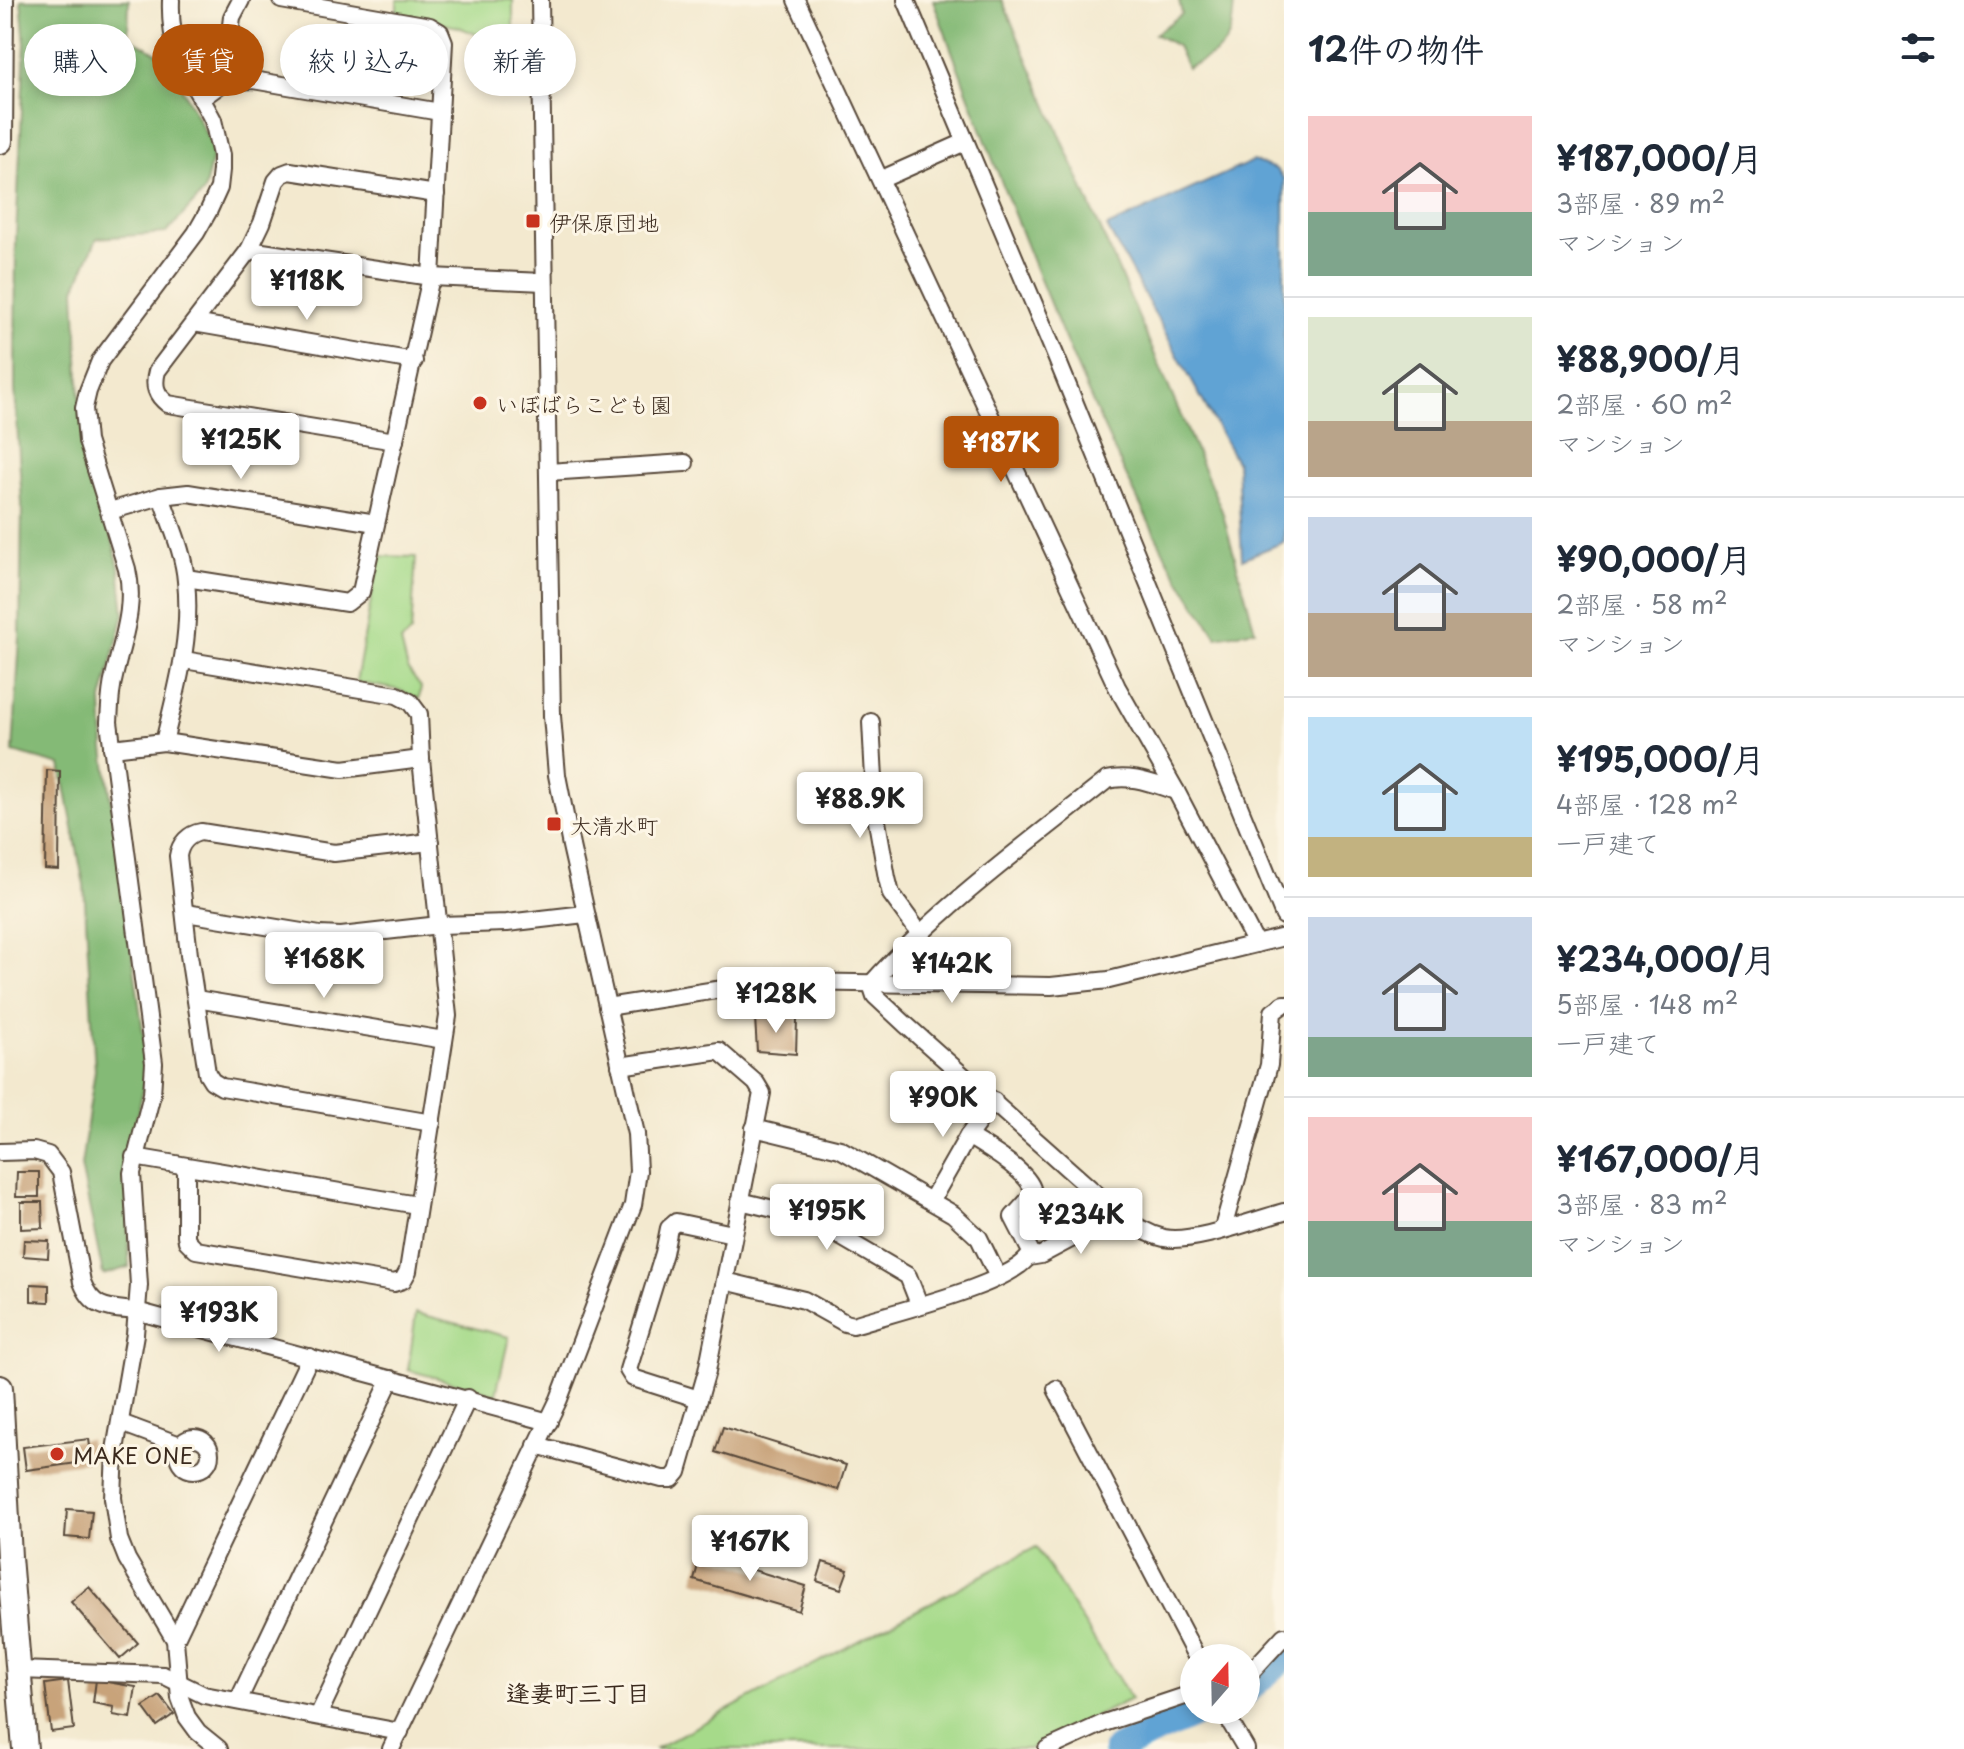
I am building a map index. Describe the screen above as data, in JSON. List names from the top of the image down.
{
  "districts": ["逢妻町三丁目"],
  "places": {
    "transit": ["伊保原団地", "大清水町"],
    "other": ["いぼばらこども園", "MAKE ONE"]
  },
  "north": "top",
  "page": {
    "heading": "12件の物件",
    "chip": [
      "購入",
      "賃貸",
      "絞り込み",
      "新着"
    ],
    "list": [
      {
        "name": "¥187,000/月",
        "note": "3部屋 · 89 m² · マンション"
      },
      {
        "name": "¥88,900/月",
        "note": "2部屋 · 60 m² · マンション"
      },
      {
        "name": "¥90,000/月",
        "note": "2部屋 · 58 m² · マンション"
      },
      {
        "name": "¥195,000/月",
        "note": "4部屋 · 128 m² · 一戸建て"
      },
      {
        "name": "¥234,000/月",
        "note": "5部屋 · 148 m² · 一戸建て"
      },
      {
        "name": "¥167,000/月",
        "note": "3部屋 · 83 m² · マンション"
      }
    ],
    "price": [
      "¥118K",
      "¥125K",
      "¥187K",
      "¥88.9K",
      "¥168K",
      "¥142K",
      "¥128K",
      "¥90K",
      "¥195K",
      "¥234K",
      "¥193K",
      "¥167K"
    ]
  }
}
